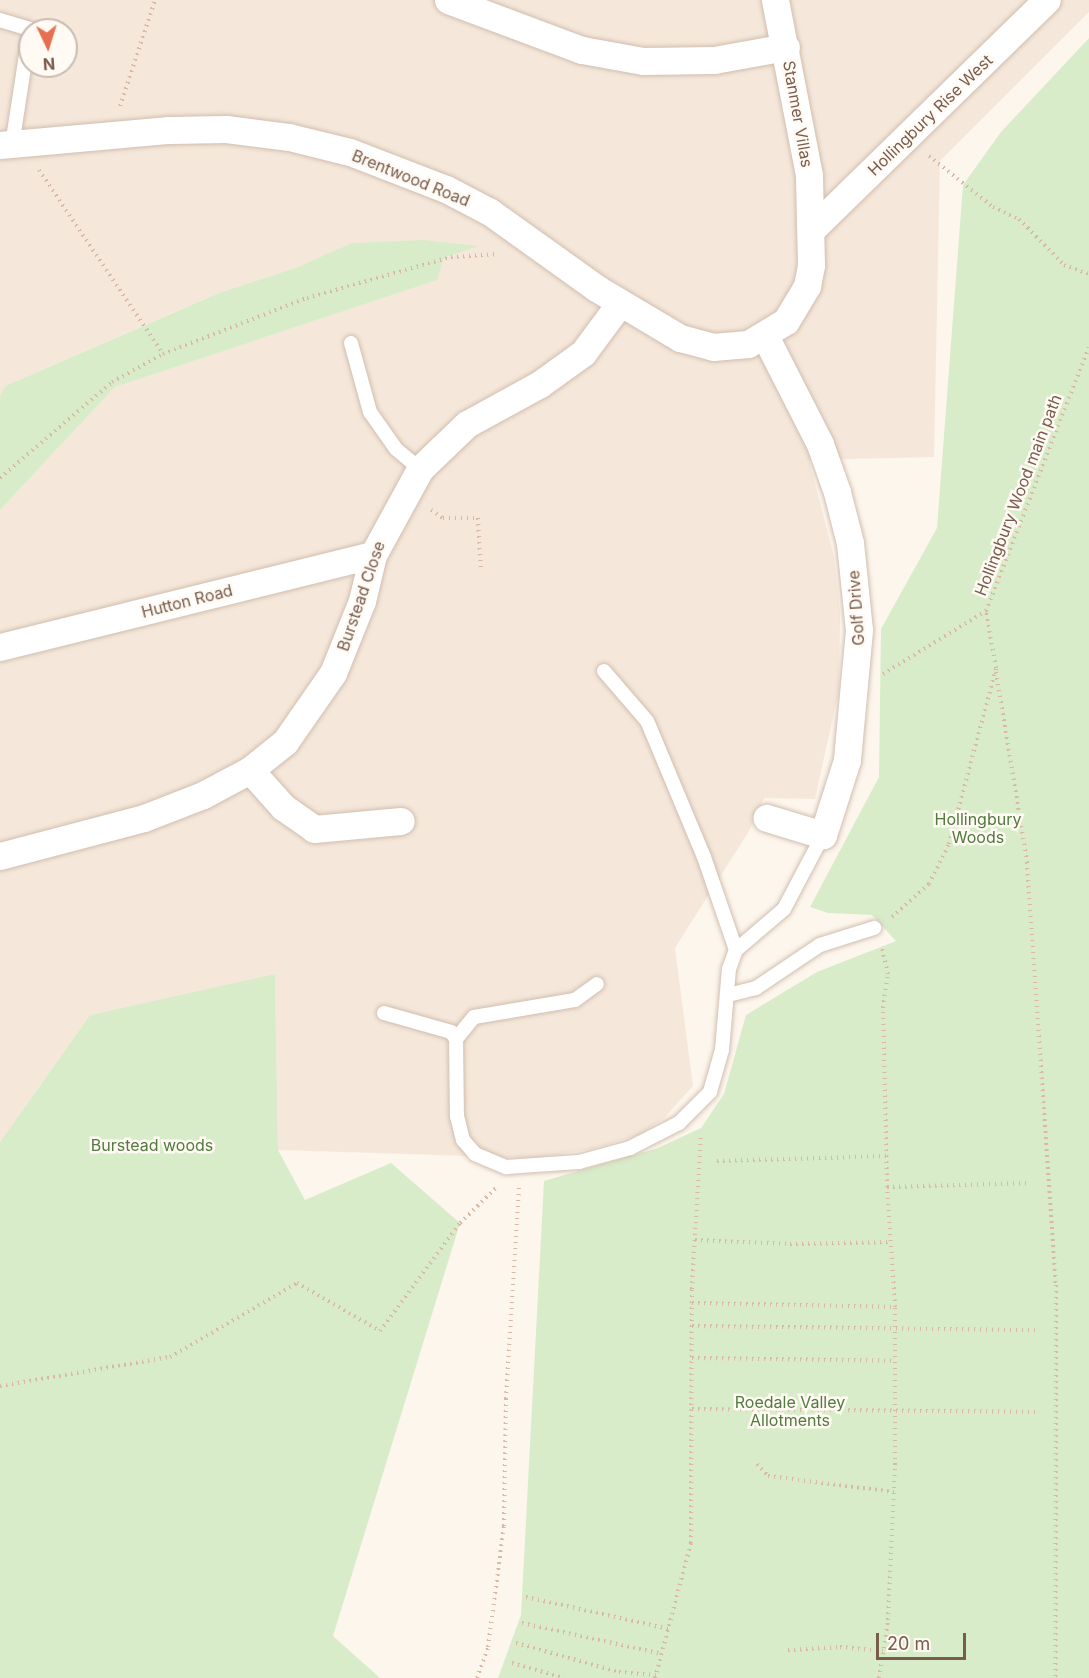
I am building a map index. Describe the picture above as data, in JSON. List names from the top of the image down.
{
  "streets": {
    "street": [
      "Stanmer Villas",
      "Hollingbury Rise West",
      "Brentwood Road",
      "Burstead Close",
      "Hutton Road",
      "Golf Drive"
    ],
    "path": ["Hollingbury Wood main path"]
  },
  "crossings": [
    ["Stanmer Villas", "Hollingbury Rise West"],
    ["Stanmer Villas", "Brentwood Road"],
    ["Hollingbury Rise West", "Brentwood Road"],
    ["Brentwood Road", "Burstead Close"],
    ["Brentwood Road", "Golf Drive"],
    ["Hollingbury Wood main path", "Golf Drive"],
    ["Burstead Close", "Hutton Road"]
  ],
  "parks": ["Hollingbury Woods", "Burstead woods", "Roedale Valley Allotments"],
  "scale_bar": "20 m",
  "north": "bottom"
}
